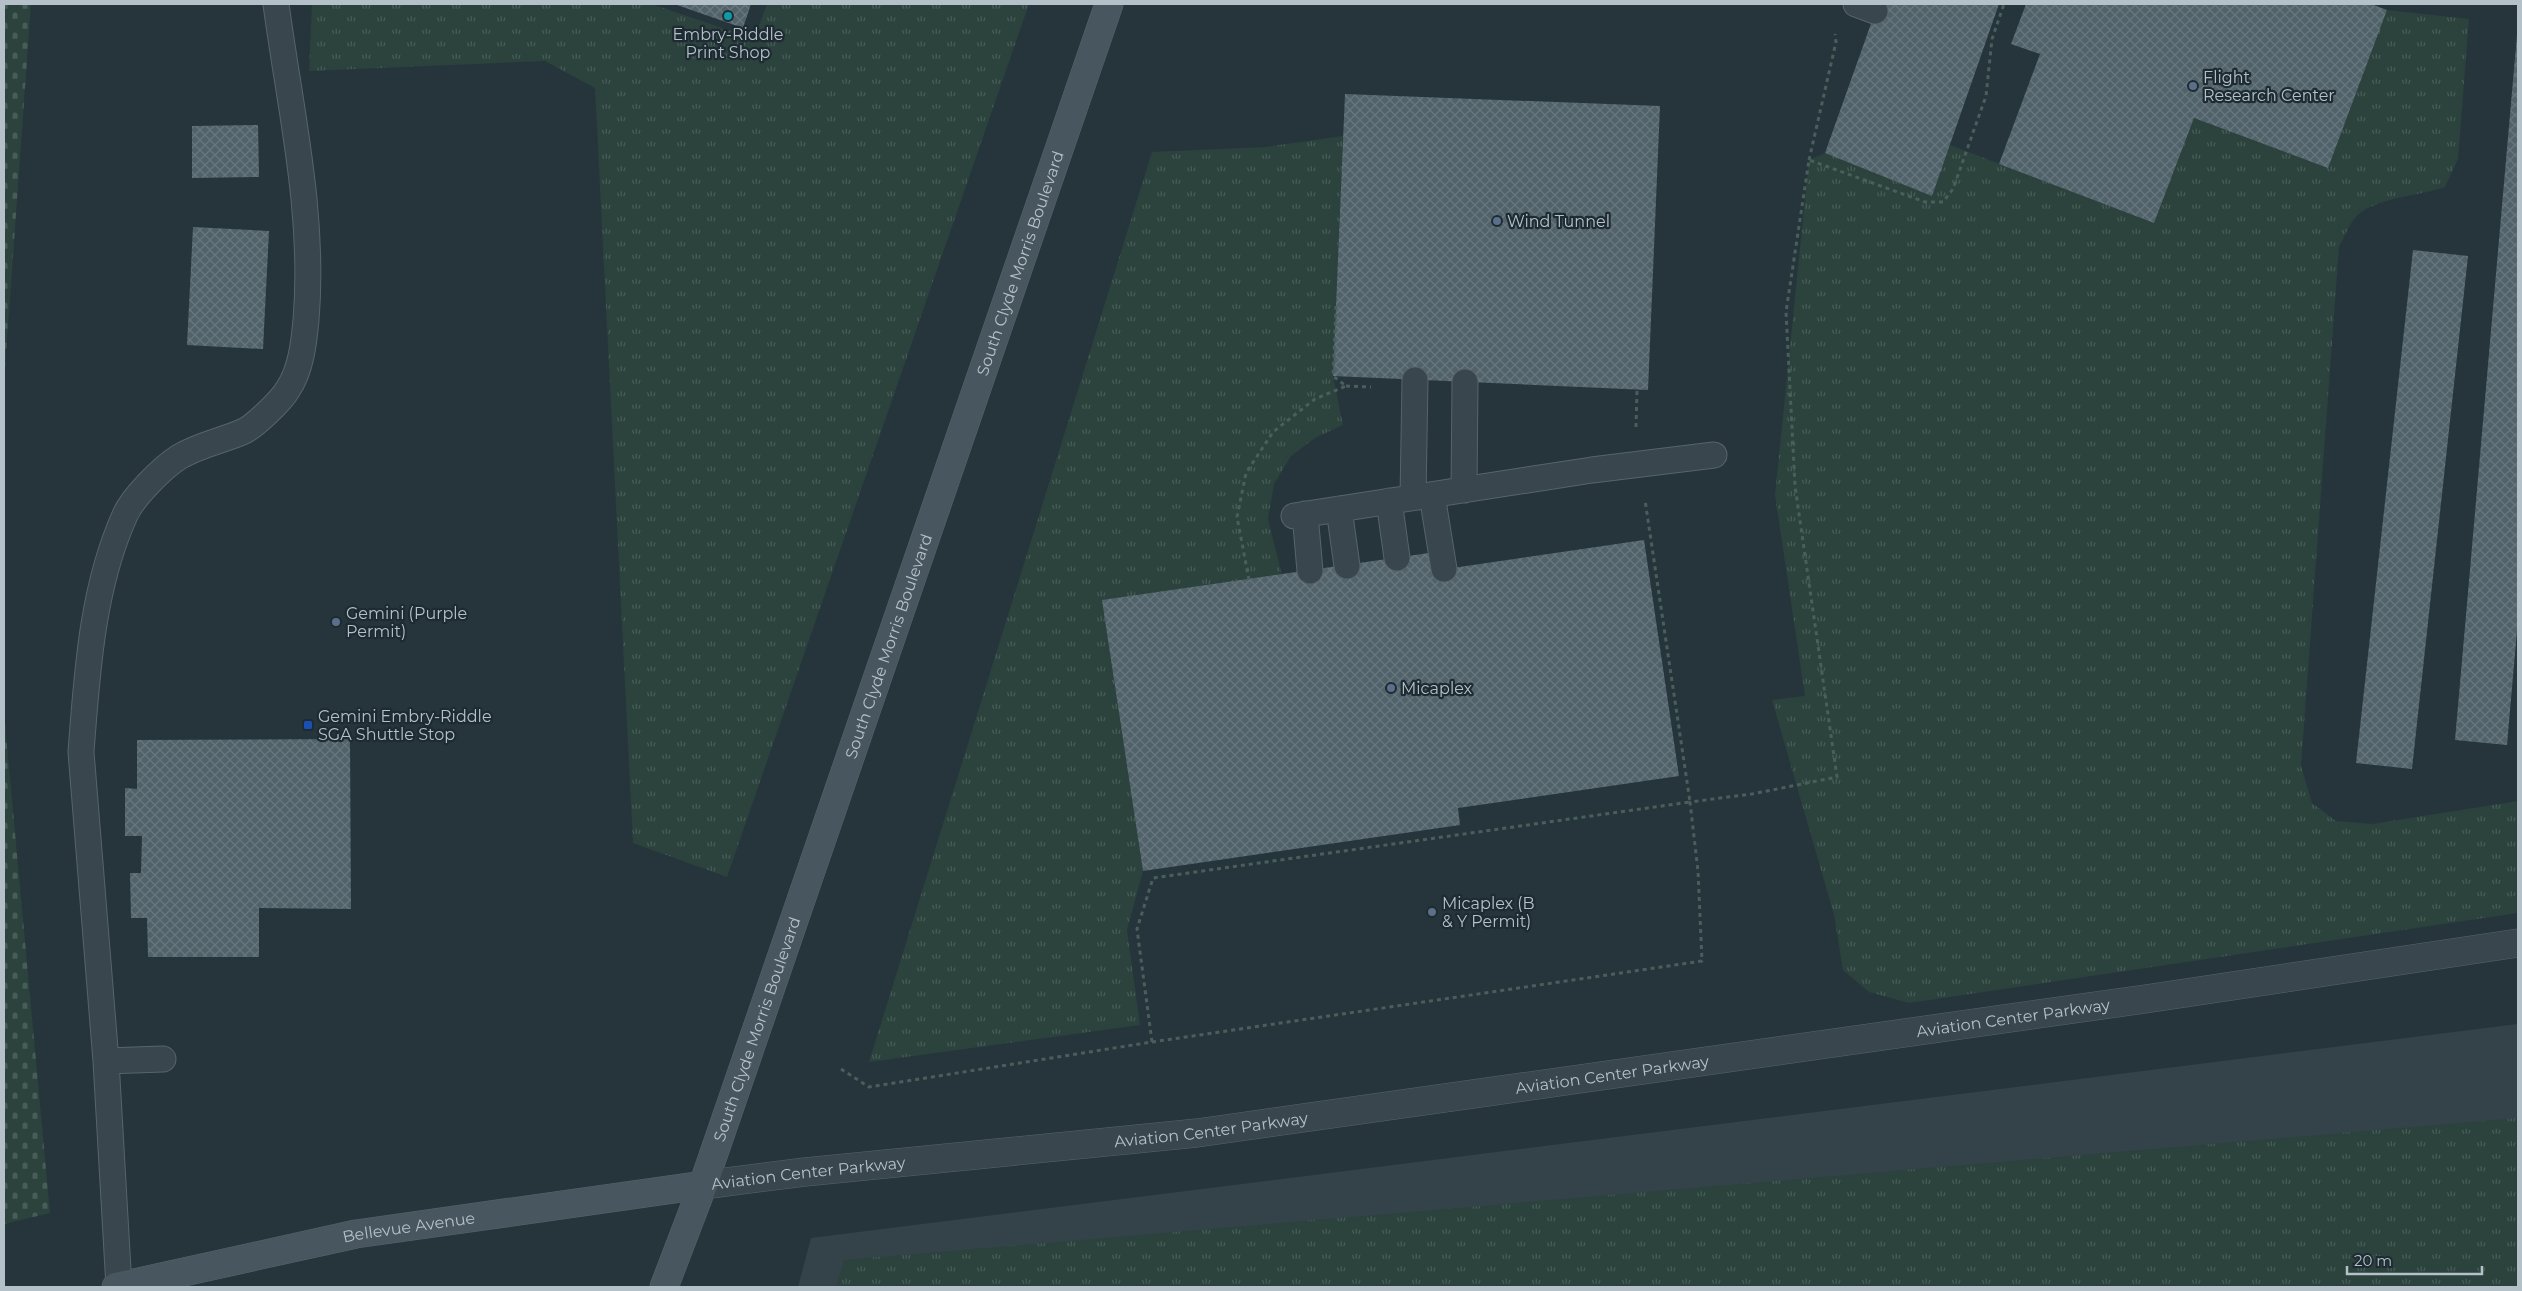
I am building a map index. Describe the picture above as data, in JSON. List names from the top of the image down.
{
  "streets": {
    "main road": ["South Clyde Morris Boulevard", "Bellevue Avenue"],
    "street": ["Aviation Center Parkway"]
  },
  "crossings": [
    ["South Clyde Morris Boulevard", "Aviation Center Parkway"],
    ["South Clyde Morris Boulevard", "Bellevue Avenue"],
    ["Aviation Center Parkway", "Bellevue Avenue"]
  ],
  "places": {
    "other": [
      "Embry-Riddle Print Shop",
      "Flight Research Center",
      "Wind Tunnel",
      "Gemini (Purple Permit)",
      "Micaplex",
      "Micaplex (B & Y Permit)"
    ],
    "transit": ["Gemini Embry-Riddle SGA Shuttle Stop"]
  },
  "scale_bar": "20 m"
}
